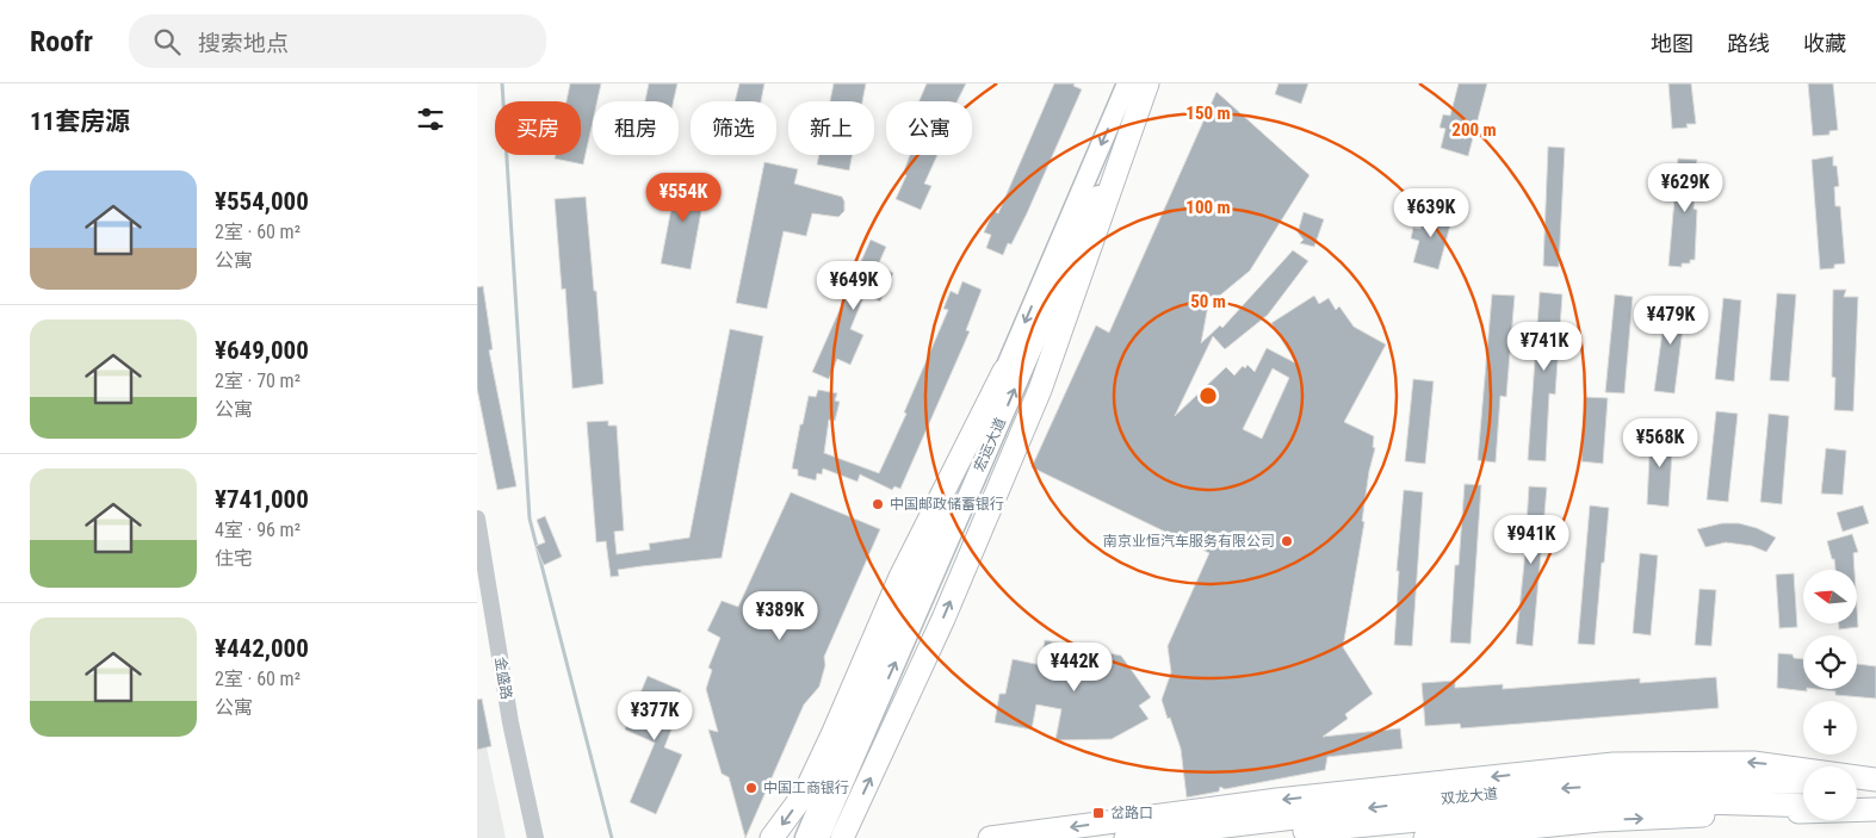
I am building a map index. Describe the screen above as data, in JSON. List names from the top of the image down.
{
  "streets": {
    "highway": ["双龙大道"],
    "main road": ["宏运大道"],
    "street": ["金盛路"]
  },
  "places": {
    "other": ["中国邮政储蓄银行", "南京业恒汽车服务有限公司", "中国工商银行"],
    "transit": ["岔路口"]
  },
  "north": "left",
  "page": {
    "header": "Roofr",
    "search": "搜索地点",
    "nav": ["地图", "路线", "收藏"],
    "heading": "11套房源",
    "chip": [
      "买房",
      "租房",
      "筛选",
      "新上",
      "公寓"
    ],
    "list": [
      {
        "name": "¥554,000",
        "note": "2室 · 60 m² · 公寓"
      },
      {
        "name": "¥649,000",
        "note": "2室 · 70 m² · 公寓"
      },
      {
        "name": "¥741,000",
        "note": "4室 · 96 m² · 住宅"
      },
      {
        "name": "¥442,000",
        "note": "2室 · 60 m² · 公寓"
      }
    ],
    "price": [
      "¥629K",
      "¥554K",
      "¥639K",
      "¥649K",
      "¥479K",
      "¥741K",
      "¥568K",
      "¥941K",
      "¥389K",
      "¥442K",
      "¥377K"
    ],
    "map_buttons": ["+", "−"]
  },
  "rings": [
    "150 m",
    "200 m",
    "100 m",
    "50 m"
  ]
}
